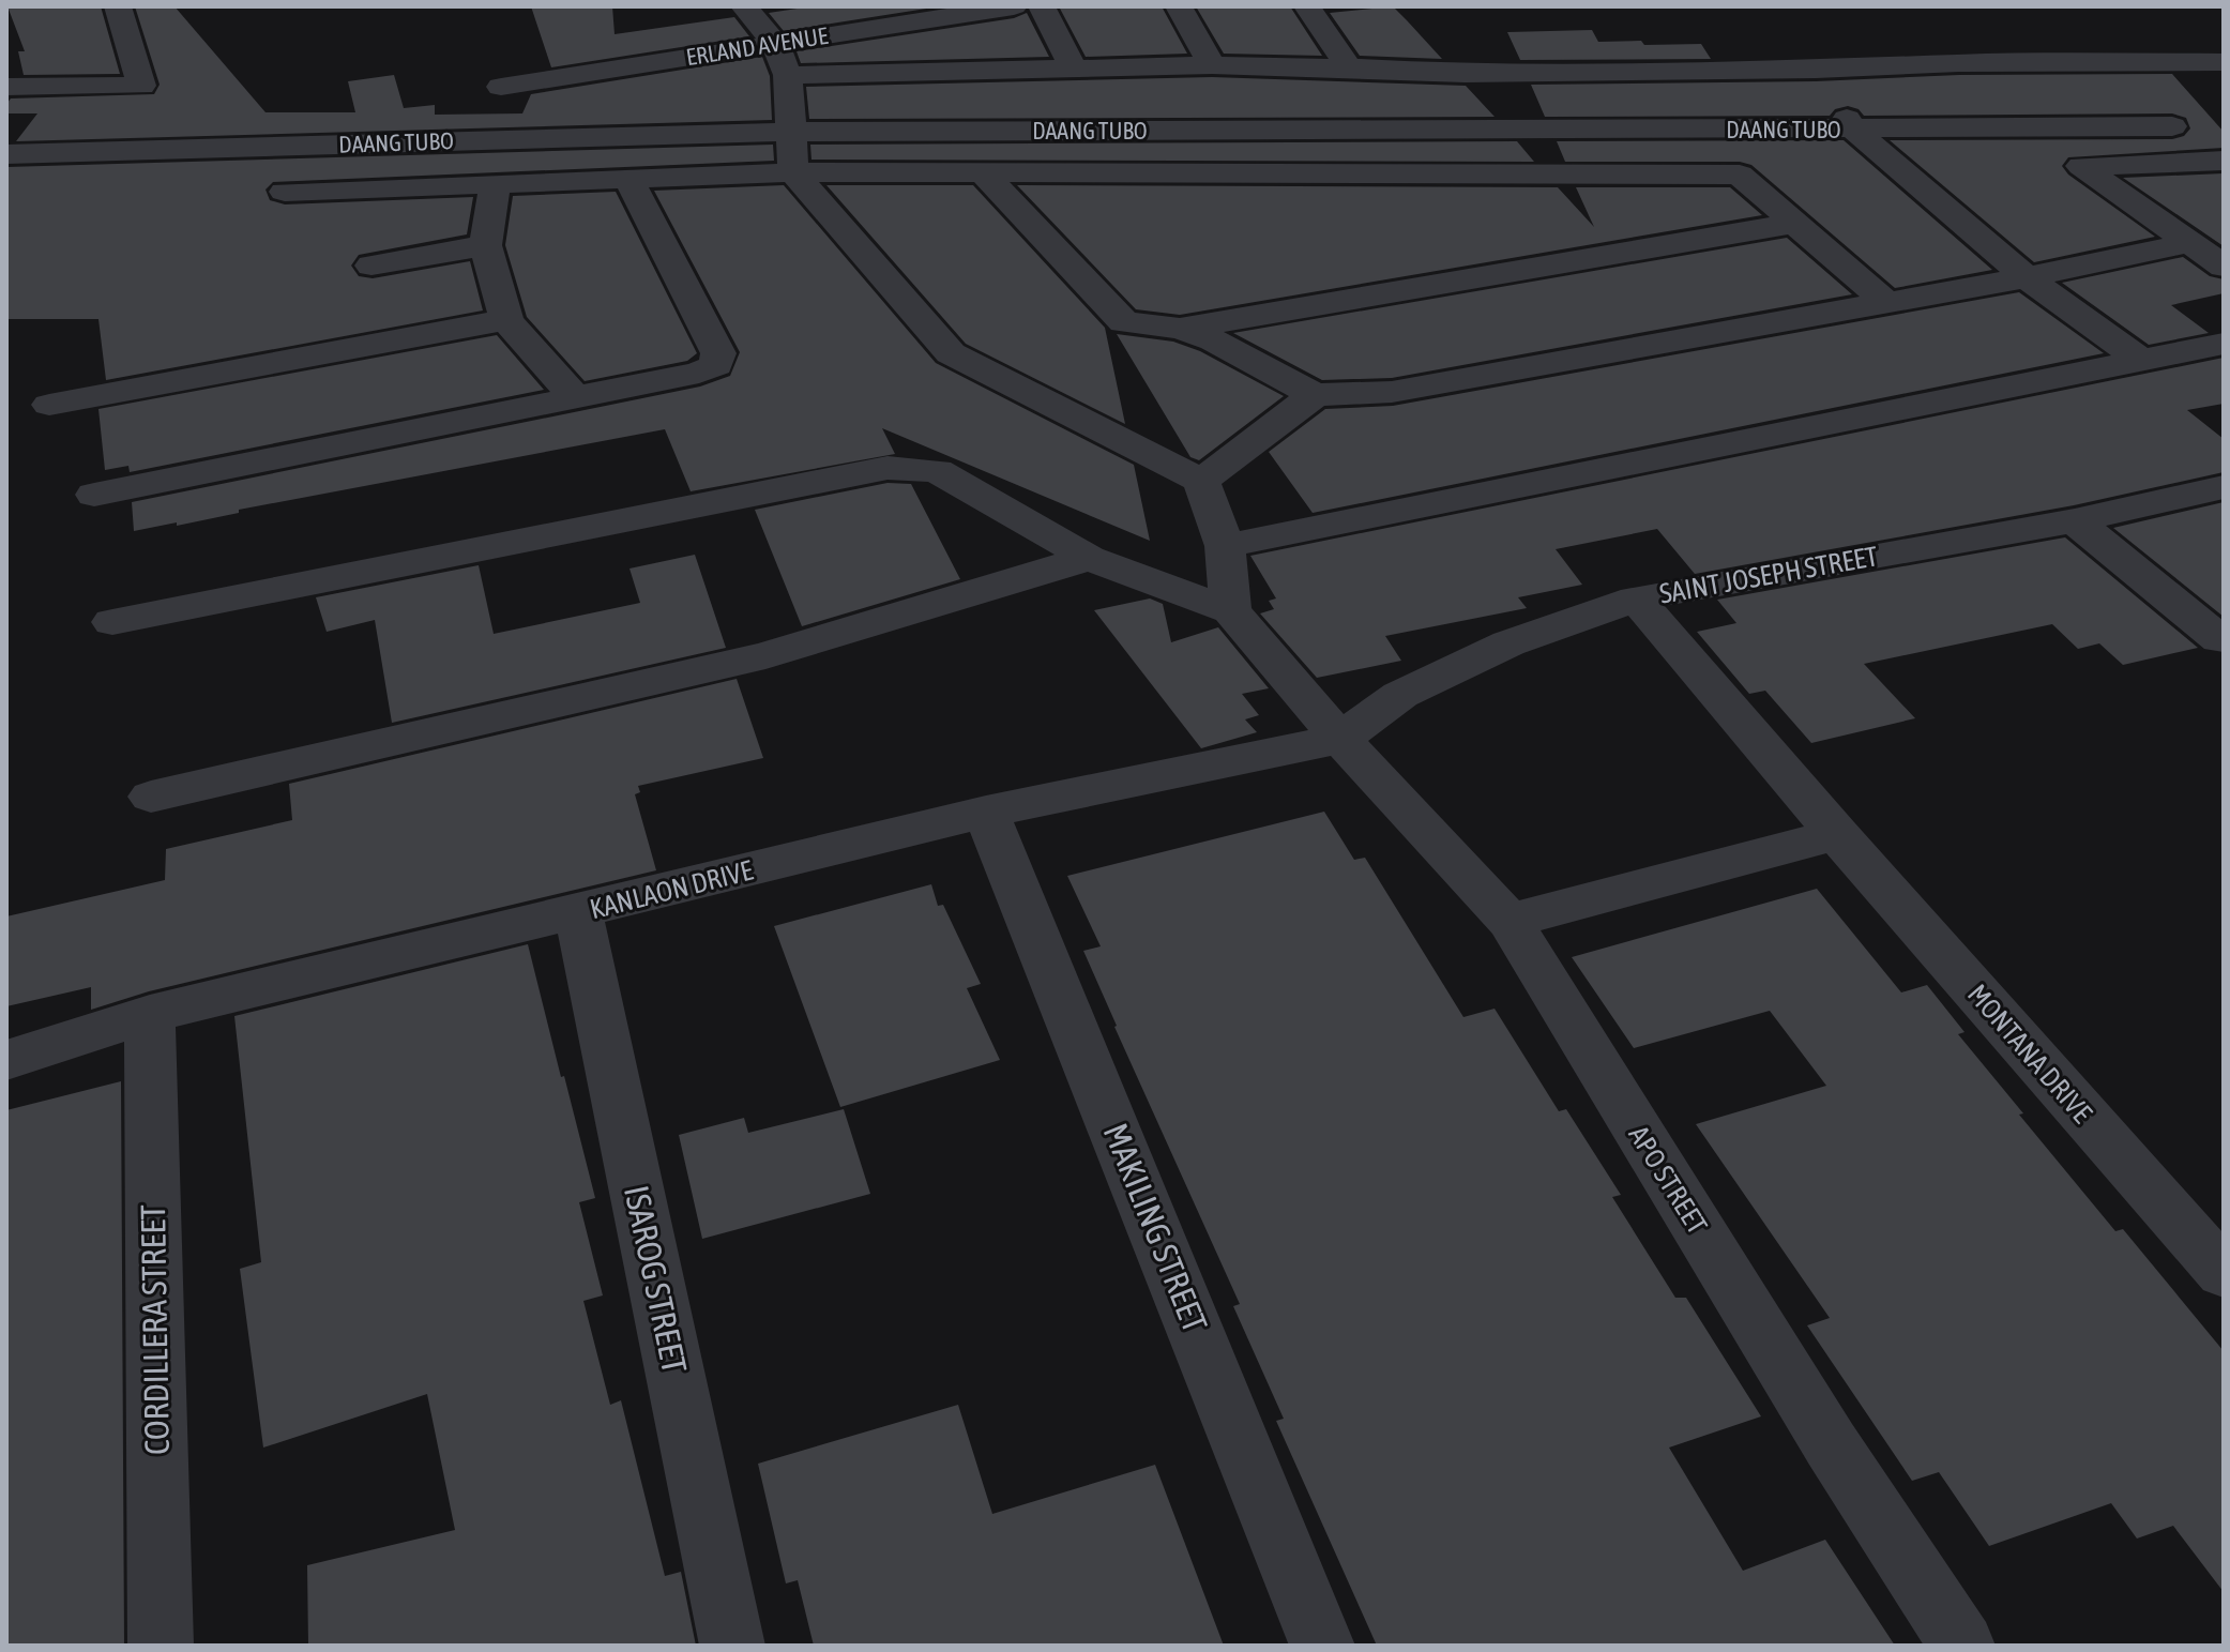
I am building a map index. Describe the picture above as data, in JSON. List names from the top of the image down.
{
  "streets": {
    "street": [
      "ERLAND AVENUE",
      "DAANG TUBO",
      "SAINT JOSEPH STREET",
      "KANLAON DRIVE",
      "MONTANA DRIVE",
      "APO STREET",
      "MAKILING STREET",
      "ISAROG STREET",
      "CORDILLERA STREET"
    ]
  },
  "crossings": [
    ["SAINT JOSEPH STREET", "KANLAON DRIVE"],
    ["SAINT JOSEPH STREET", "MONTANA DRIVE"],
    ["SAINT JOSEPH STREET", "APO STREET"],
    ["KANLAON DRIVE", "APO STREET"],
    ["KANLAON DRIVE", "MAKILING STREET"],
    ["KANLAON DRIVE", "ISAROG STREET"],
    ["KANLAON DRIVE", "CORDILLERA STREET"]
  ]
}
